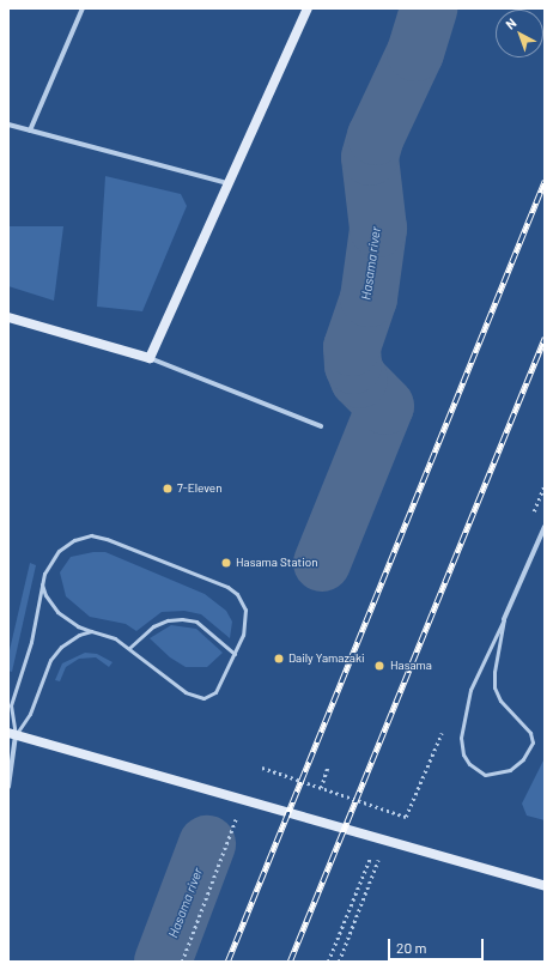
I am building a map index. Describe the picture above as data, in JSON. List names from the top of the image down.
{
  "water": ["Hasama river"],
  "places": [
    "7-Eleven",
    "Hasama Station",
    "Daily Yamazaki",
    "Hasama"
  ],
  "scale_bar": "20 m",
  "north": "top left"
}
